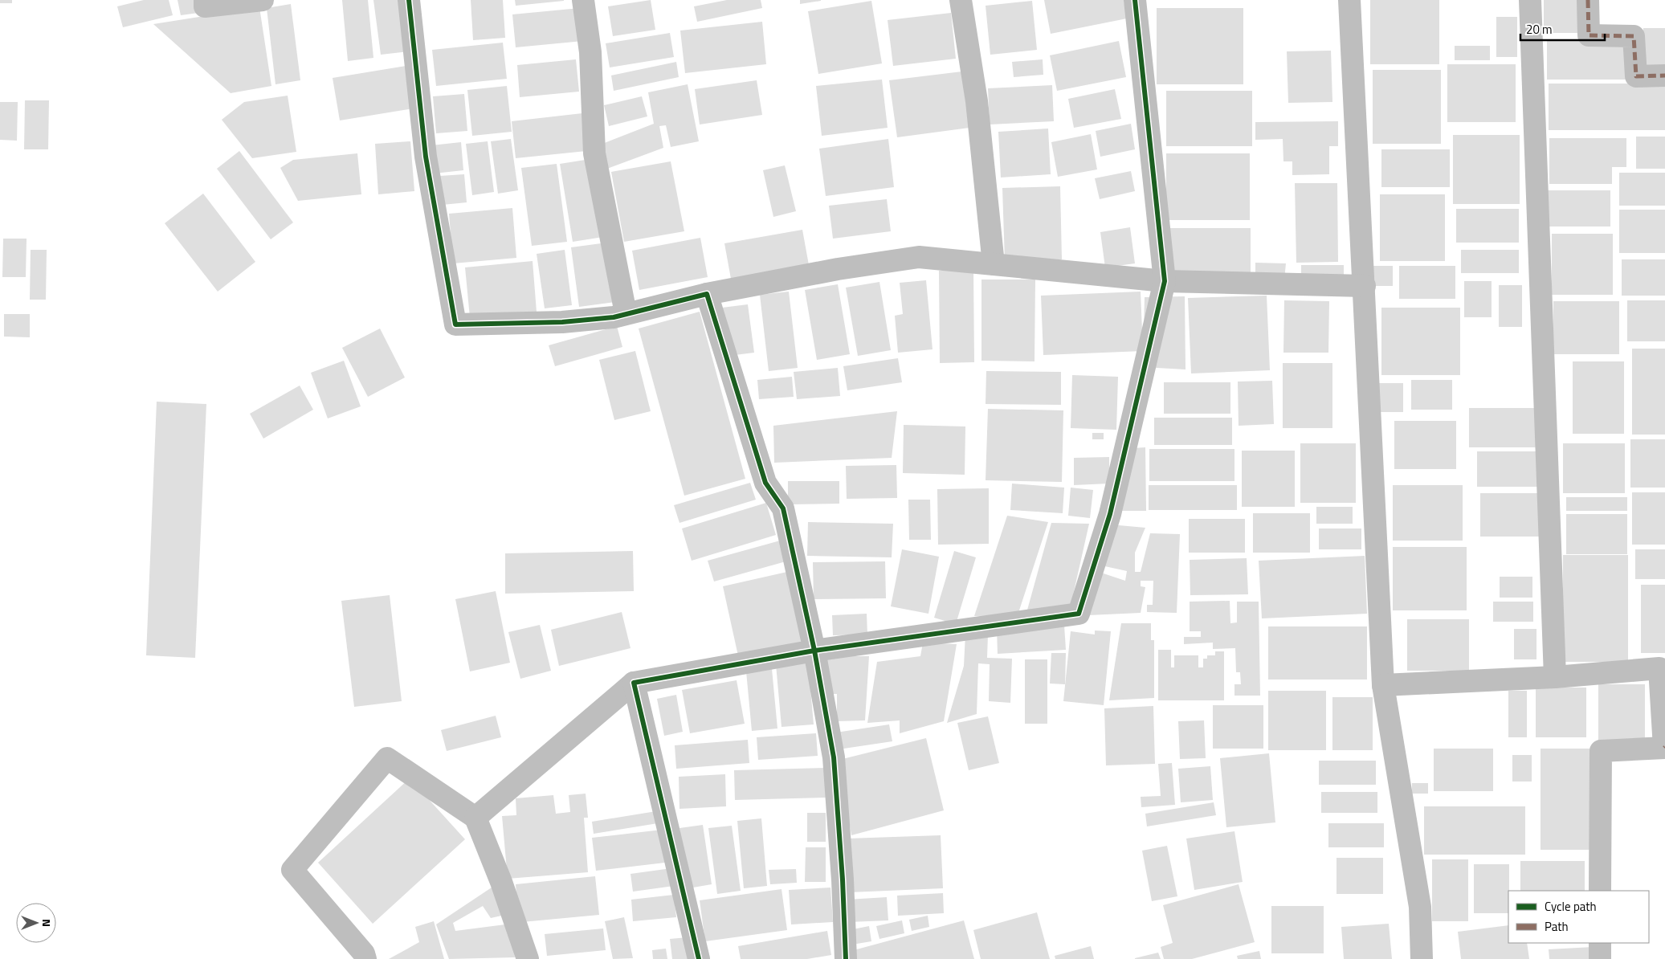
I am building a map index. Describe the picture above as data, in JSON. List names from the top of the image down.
{
  "legend": ["Cycle path", "Path"],
  "scale_bar": "20 m",
  "north": "right"
}
